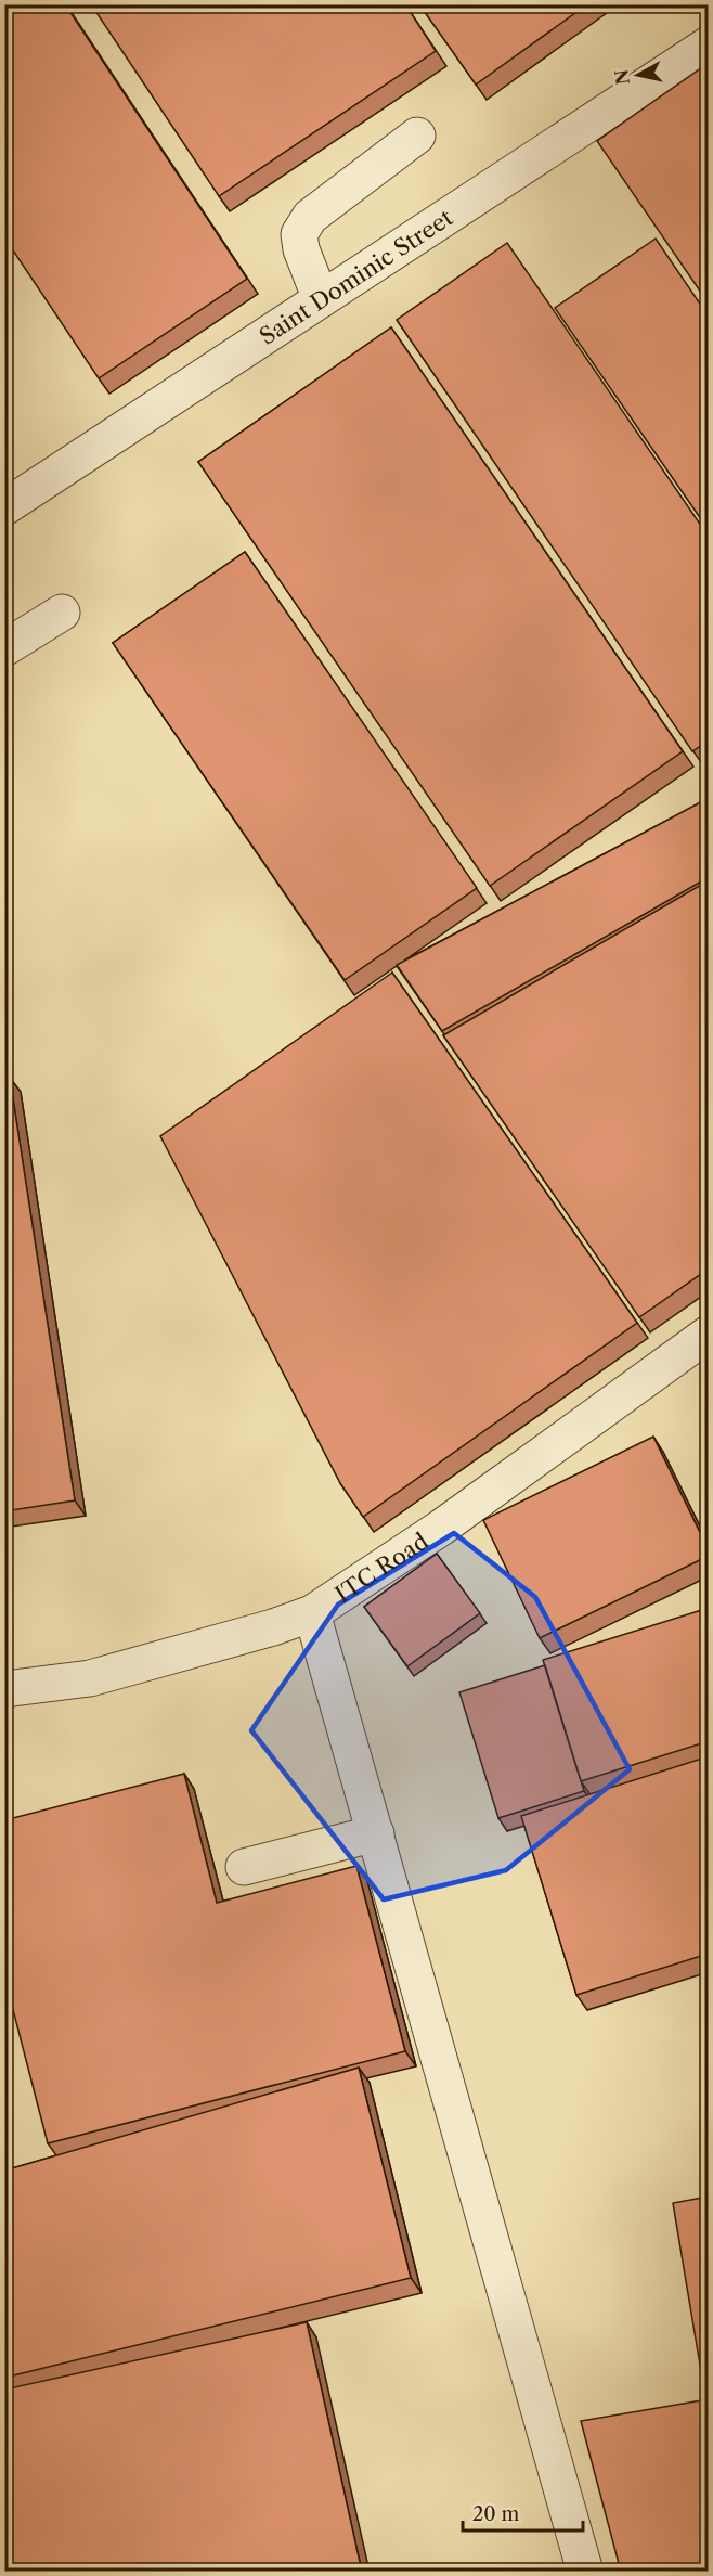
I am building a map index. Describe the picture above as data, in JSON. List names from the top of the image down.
{
  "streets": {
    "street": ["Saint Dominic Street", "ITC Road"]
  },
  "scale_bar": "20 m",
  "north": "left"
}
